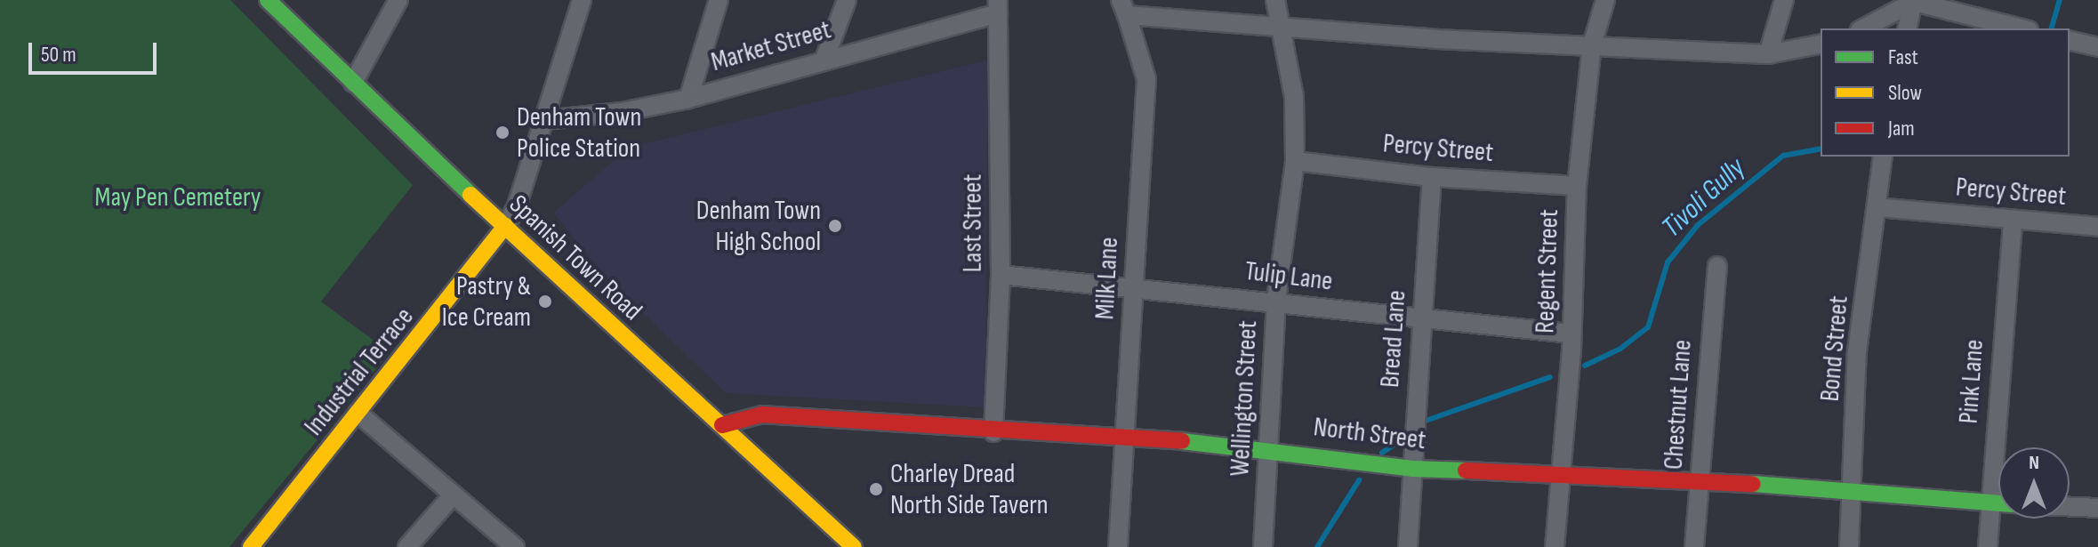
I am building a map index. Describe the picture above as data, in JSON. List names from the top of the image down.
{
  "streets": {
    "street": [
      "Market Street",
      "Percy Street",
      "Last Street",
      "Spanish Town Road",
      "Regent Street",
      "Tulip Lane",
      "Milk Lane",
      "Bread Lane",
      "Bond Street",
      "Industrial Terrace",
      "Pink Lane",
      "Wellington Street",
      "Chestnut Lane",
      "North Street"
    ]
  },
  "crossings": [
    ["Market Street", "Last Street"],
    ["Percy Street", "Regent Street"],
    ["Percy Street", "Bread Lane"],
    ["Percy Street", "Bond Street"],
    ["Percy Street", "Pink Lane"],
    ["Percy Street", "Wellington Street"],
    ["Last Street", "Tulip Lane"],
    ["Last Street", "North Street"],
    ["Spanish Town Road", "Industrial Terrace"],
    ["Spanish Town Road", "North Street"],
    ["Regent Street", "Tulip Lane"],
    ["Regent Street", "North Street"],
    ["Tulip Lane", "Milk Lane"],
    ["Tulip Lane", "Bread Lane"],
    ["Tulip Lane", "Wellington Street"],
    ["Milk Lane", "North Street"],
    ["Bread Lane", "North Street"],
    ["Bond Street", "North Street"],
    ["Pink Lane", "North Street"],
    ["Wellington Street", "North Street"],
    ["Chestnut Lane", "North Street"]
  ],
  "water": ["Tivoli Gully"],
  "parks": ["May Pen Cemetery"],
  "places": [
    "Denham Town Police Station",
    "Denham Town High School",
    "Pastry & Ice Cream",
    "Charley Dread North Side Tavern"
  ],
  "legend": ["Fast", "Slow", "Jam"],
  "scale_bar": "50 m",
  "north": "top"
}
